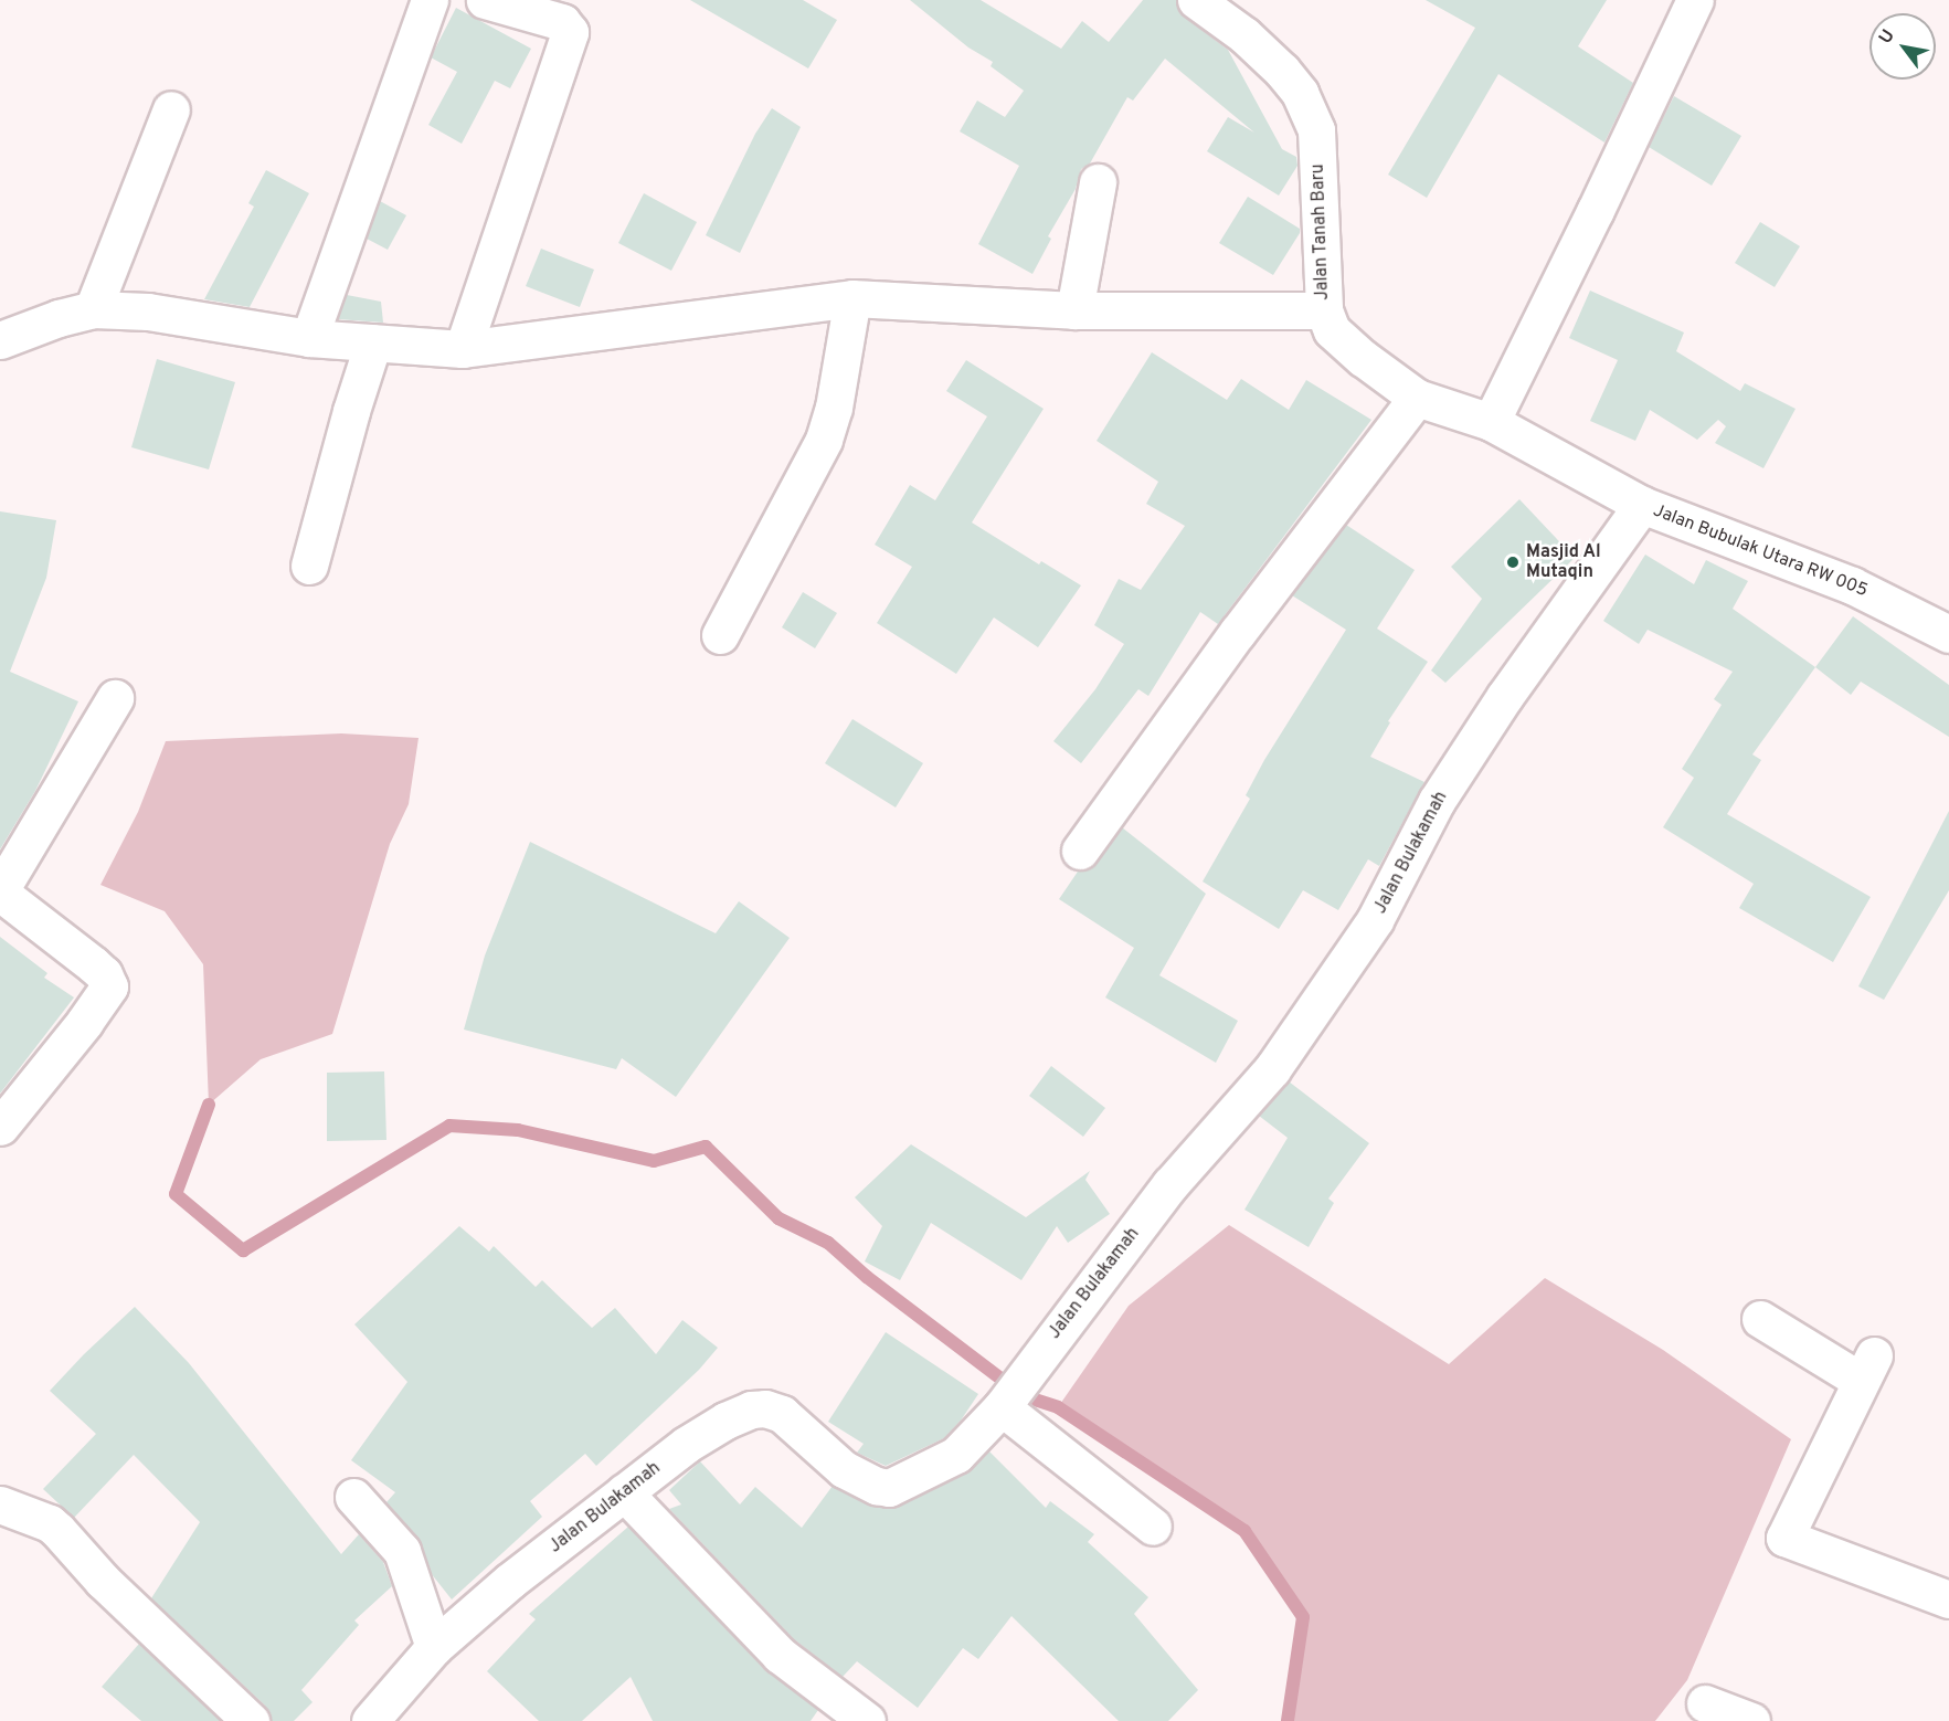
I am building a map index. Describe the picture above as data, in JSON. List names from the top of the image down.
{
  "streets": {
    "street": ["Jalan Tanah Baru", "Jalan Bubulak Utara RW 005", "Jalan Bulakamah"]
  },
  "crossings": [
    ["Jalan Tanah Baru", "Jalan Bubulak Utara RW 005"],
    ["Jalan Tanah Baru", "Jalan Bulakamah"],
    ["Jalan Bubulak Utara RW 005", "Jalan Bulakamah"]
  ],
  "places": ["Masjid Al Mutaqin"],
  "north": "top left"
}
